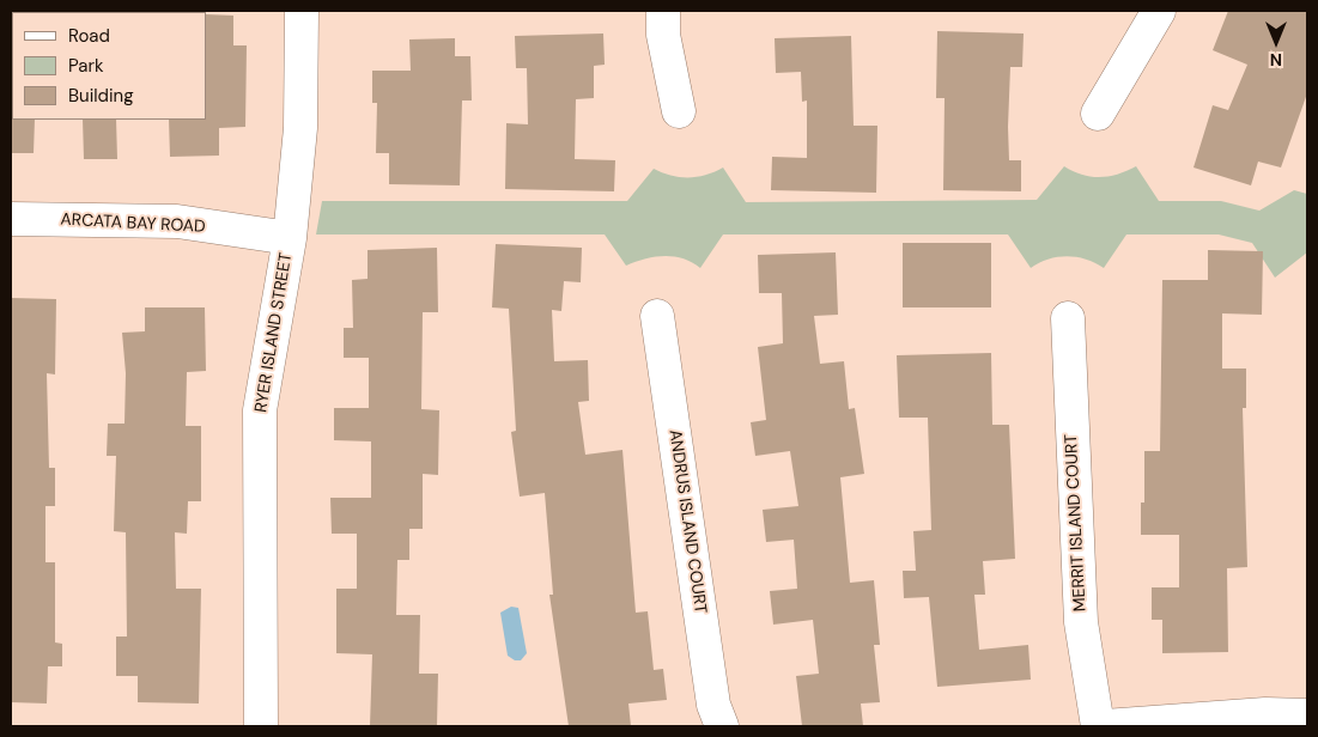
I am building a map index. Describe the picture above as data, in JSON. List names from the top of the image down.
{
  "streets": {
    "street": [
      "ARCATA BAY ROAD",
      "RYER ISLAND STREET",
      "ANDRUS ISLAND COURT",
      "MERRIT ISLAND COURT"
    ]
  },
  "crossings": [
    ["ARCATA BAY ROAD", "RYER ISLAND STREET"]
  ],
  "legend": ["Road", "Park", "Building"],
  "north": "bottom"
}
